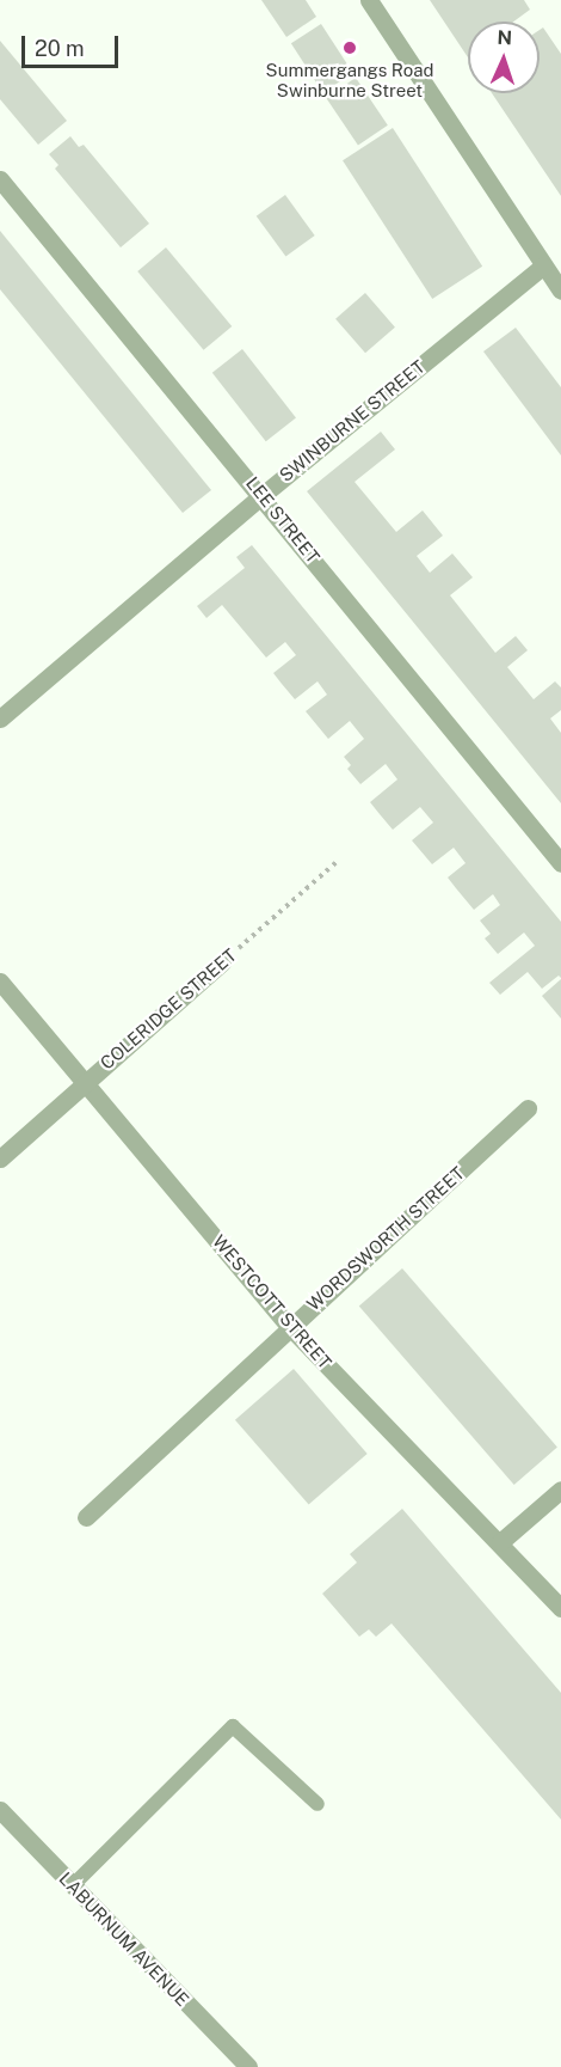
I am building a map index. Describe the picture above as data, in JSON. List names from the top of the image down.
{
  "streets": {
    "street": [
      "SWINBURNE STREET",
      "LEE STREET",
      "COLERIDGE STREET",
      "WORDSWORTH STREET",
      "WESTCOTT STREET",
      "LABURNUM AVENUE"
    ]
  },
  "crossings": [
    ["SWINBURNE STREET", "LEE STREET"],
    ["COLERIDGE STREET", "WESTCOTT STREET"],
    ["WORDSWORTH STREET", "WESTCOTT STREET"]
  ],
  "places": ["Summergangs Road Swinburne Street"],
  "scale_bar": "20 m",
  "north": "top"
}
